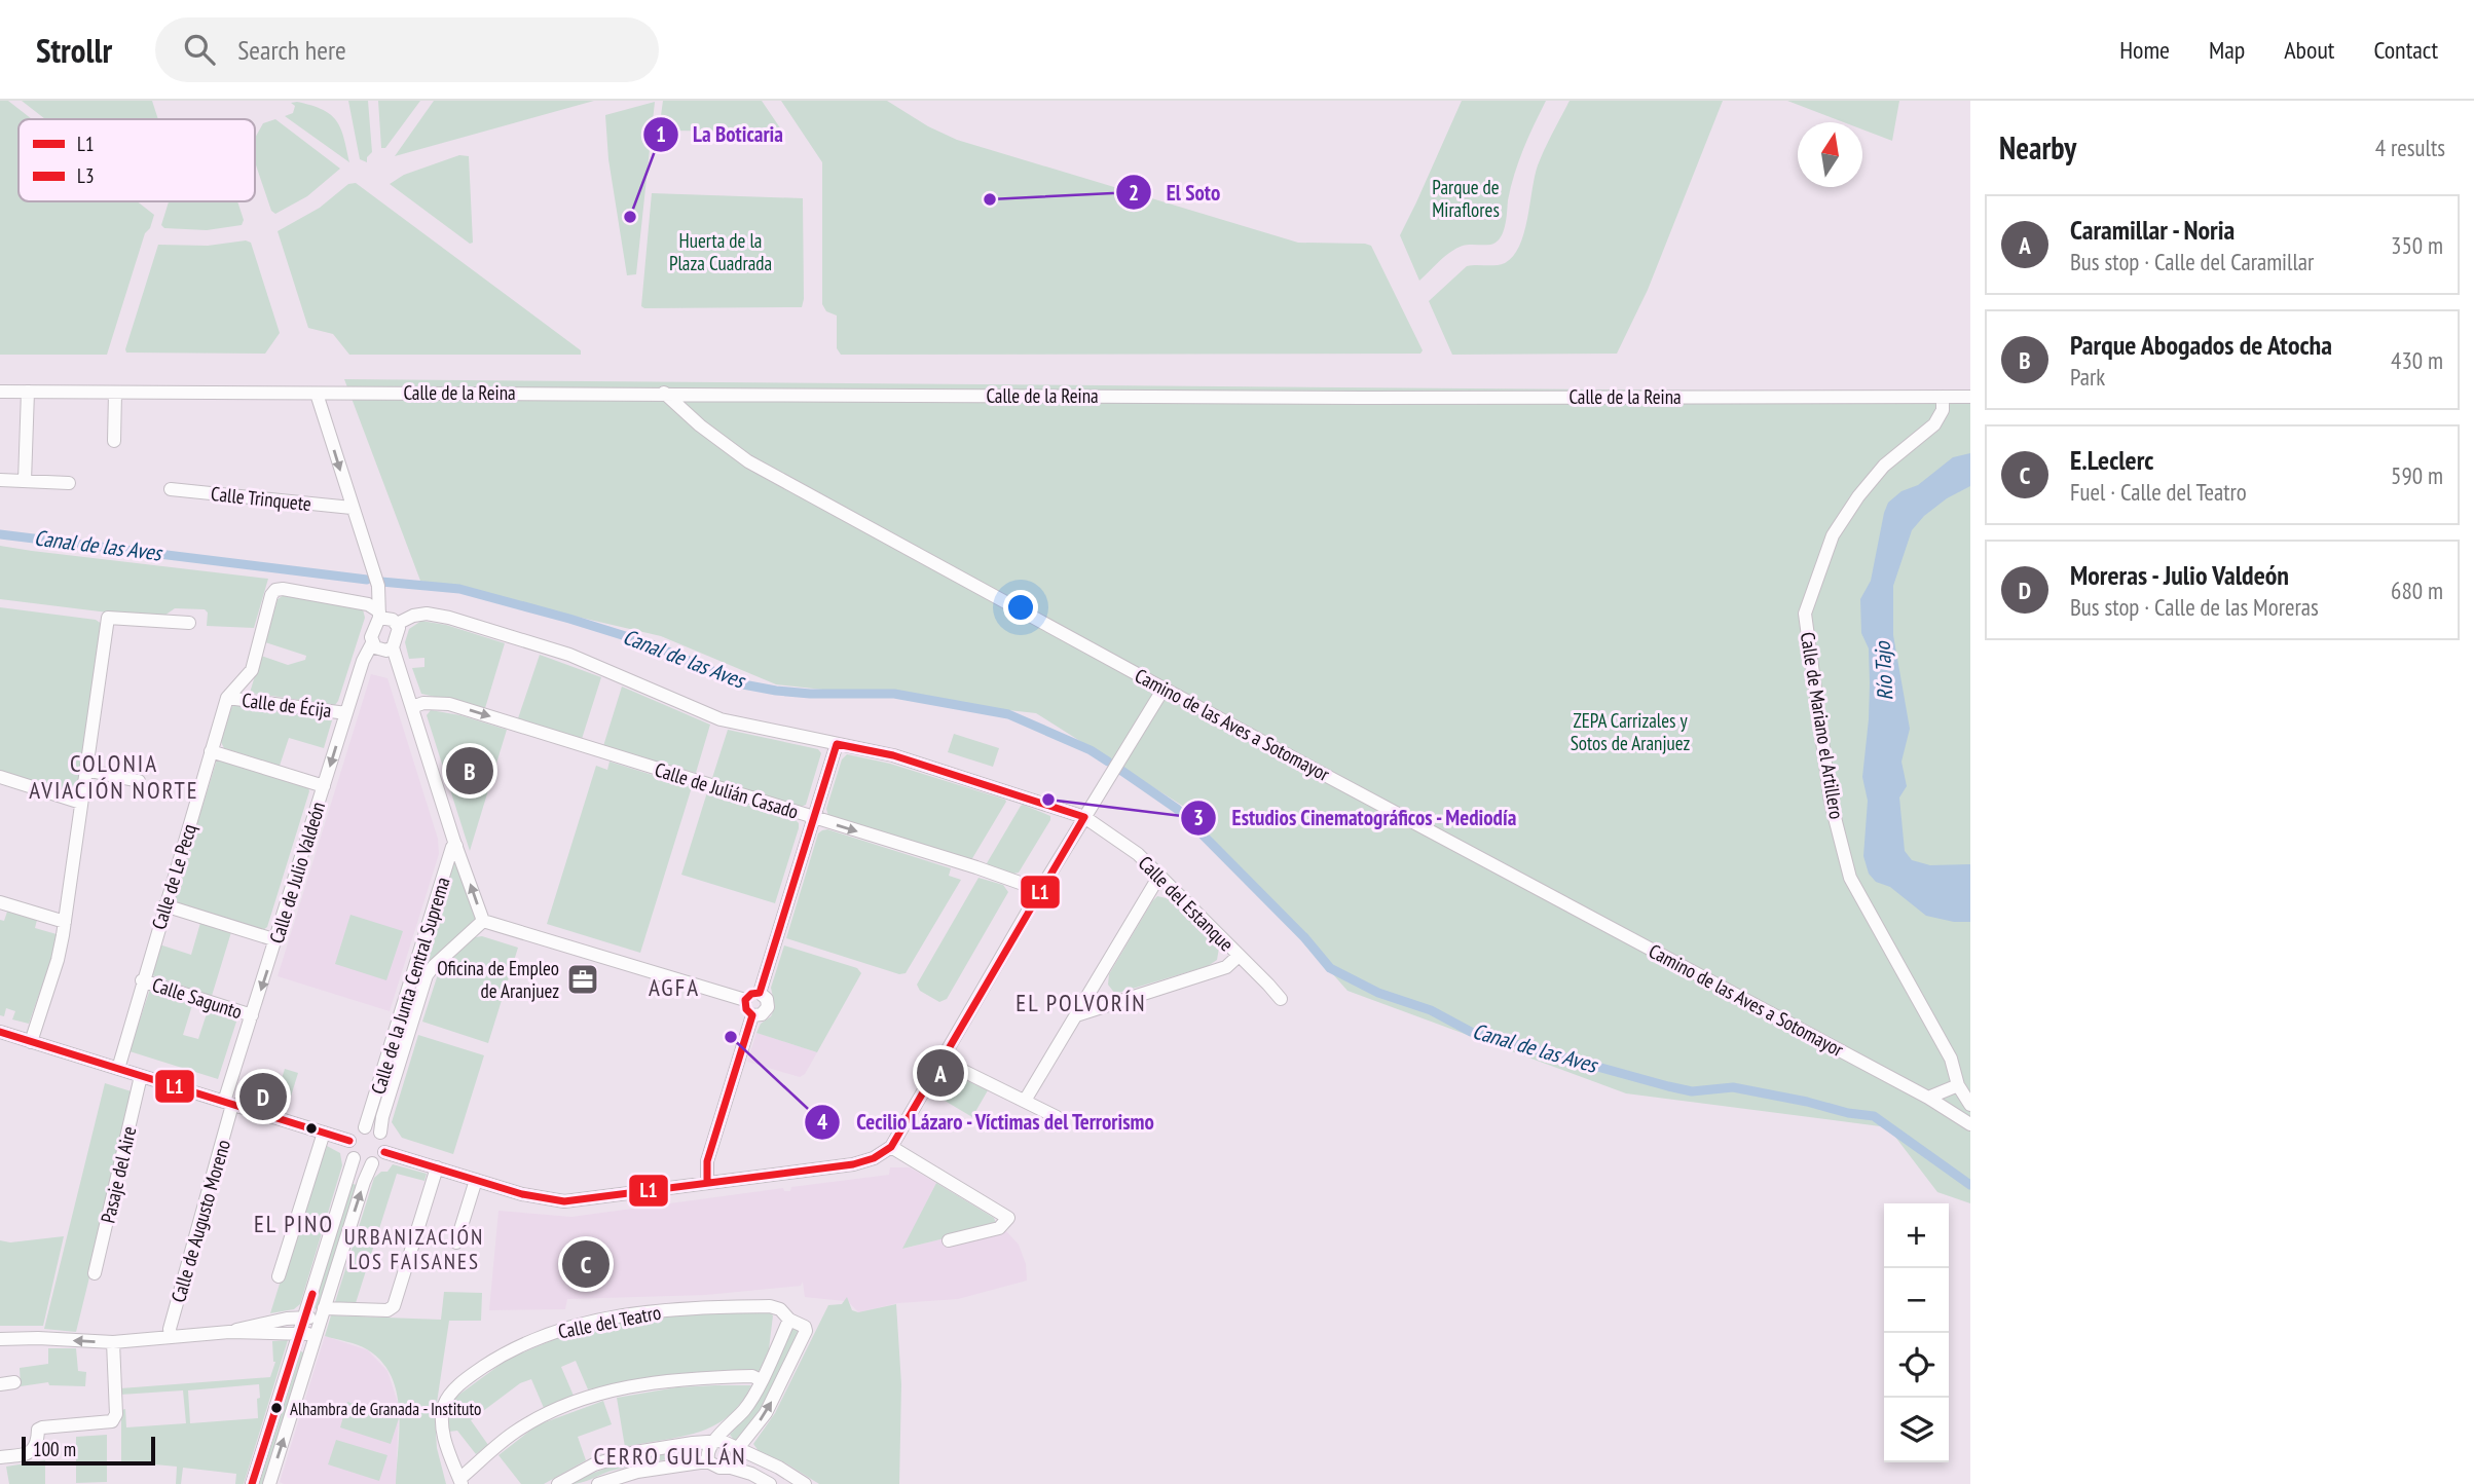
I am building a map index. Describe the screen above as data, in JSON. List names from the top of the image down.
{
  "streets": {
    "street": [
      "Calle de la Reina",
      "Calle Trinquete",
      "Calle de Écija",
      "Camino de las Aves a Sotomayor",
      "Calle de Mariano el Artillero",
      "Calle de Julián Casado",
      "Calle de Julio Valdeón",
      "Calle de Le Pecq",
      "Calle del Estanque",
      "Calle de la Junta Central Suprema",
      "Calle Sagunto",
      "Pasaje del Aire",
      "Calle de Augusto Moreno",
      "Calle del Teatro"
    ]
  },
  "crossings": [
    ["Calle de la Reina", "Camino de las Aves a Sotomayor"],
    ["Calle de la Reina", "Calle de Mariano el Artillero"],
    ["Calle de Écija", "Calle de Julio Valdeón"],
    ["Calle de Écija", "Calle de Le Pecq"],
    ["Calle de Julián Casado", "Calle de la Junta Central Suprema"],
    ["Calle de Julio Valdeón", "Calle de Le Pecq"],
    ["Calle de Julio Valdeón", "Calle del Estanque"],
    ["Calle de Julio Valdeón", "Calle de la Junta Central Suprema"],
    ["Calle de Julio Valdeón", "Calle Sagunto"],
    ["Calle de Julio Valdeón", "Calle de Augusto Moreno"],
    ["Calle de Le Pecq", "Calle del Estanque"],
    ["Calle de Le Pecq", "Calle de la Junta Central Suprema"],
    ["Calle de Le Pecq", "Calle Sagunto"],
    ["Calle del Estanque", "Calle de la Junta Central Suprema"]
  ],
  "one_way": ["Calle de Julián Casado"],
  "districts": [
    "COLONIA AVIACIÓN NORTE",
    "AGFA",
    "EL POLVORÍN",
    "EL PINO",
    "URBANIZACIÓN LOS FAISANES",
    "CERRO GULLÁN"
  ],
  "water": ["Canal de las Aves", "Río Tajo"],
  "parks": ["Parque de Miraflores", "Huerta de la Plaza Cuadrada", "ZEPA Carrizales y Sotos de Aranjuez"],
  "places": {
    "other": [
      "El Soto",
      "La Boticaria",
      "Estudios Cinematográficos - Mediodía",
      "Cecilio Lázaro - Víctimas del Terrorismo",
      "Alhambra de Granada - Instituto"
    ],
    "office": ["Oficina de Empleo de Aranjuez"]
  },
  "lines": ["transit line L1", "transit line L3"],
  "legend": ["L1", "L3"],
  "scale_bar": "100 m",
  "north": "top",
  "page": {
    "header": "Strollr",
    "search": "Search here",
    "nav": [
      "Home",
      "Map",
      "About",
      "Contact"
    ],
    "heading": ["Nearby", "4 results"],
    "list": [
      {
        "mark": "A",
        "name": "Caramillar - Noria",
        "note": "Bus stop · Calle del Caramillar",
        "value": "350 m"
      },
      {
        "mark": "B",
        "name": "Parque Abogados de Atocha",
        "note": "Park",
        "value": "430 m"
      },
      {
        "mark": "C",
        "name": "E.Leclerc",
        "note": "Fuel · Calle del Teatro",
        "value": "590 m"
      },
      {
        "mark": "D",
        "name": "Moreras - Julio Valdeón",
        "note": "Bus stop · Calle de las Moreras",
        "value": "680 m"
      }
    ],
    "pins": [
      "B",
      "A",
      "D",
      "C"
    ],
    "map_buttons": ["+", "−"],
    "scale": "100 m"
  }
}
